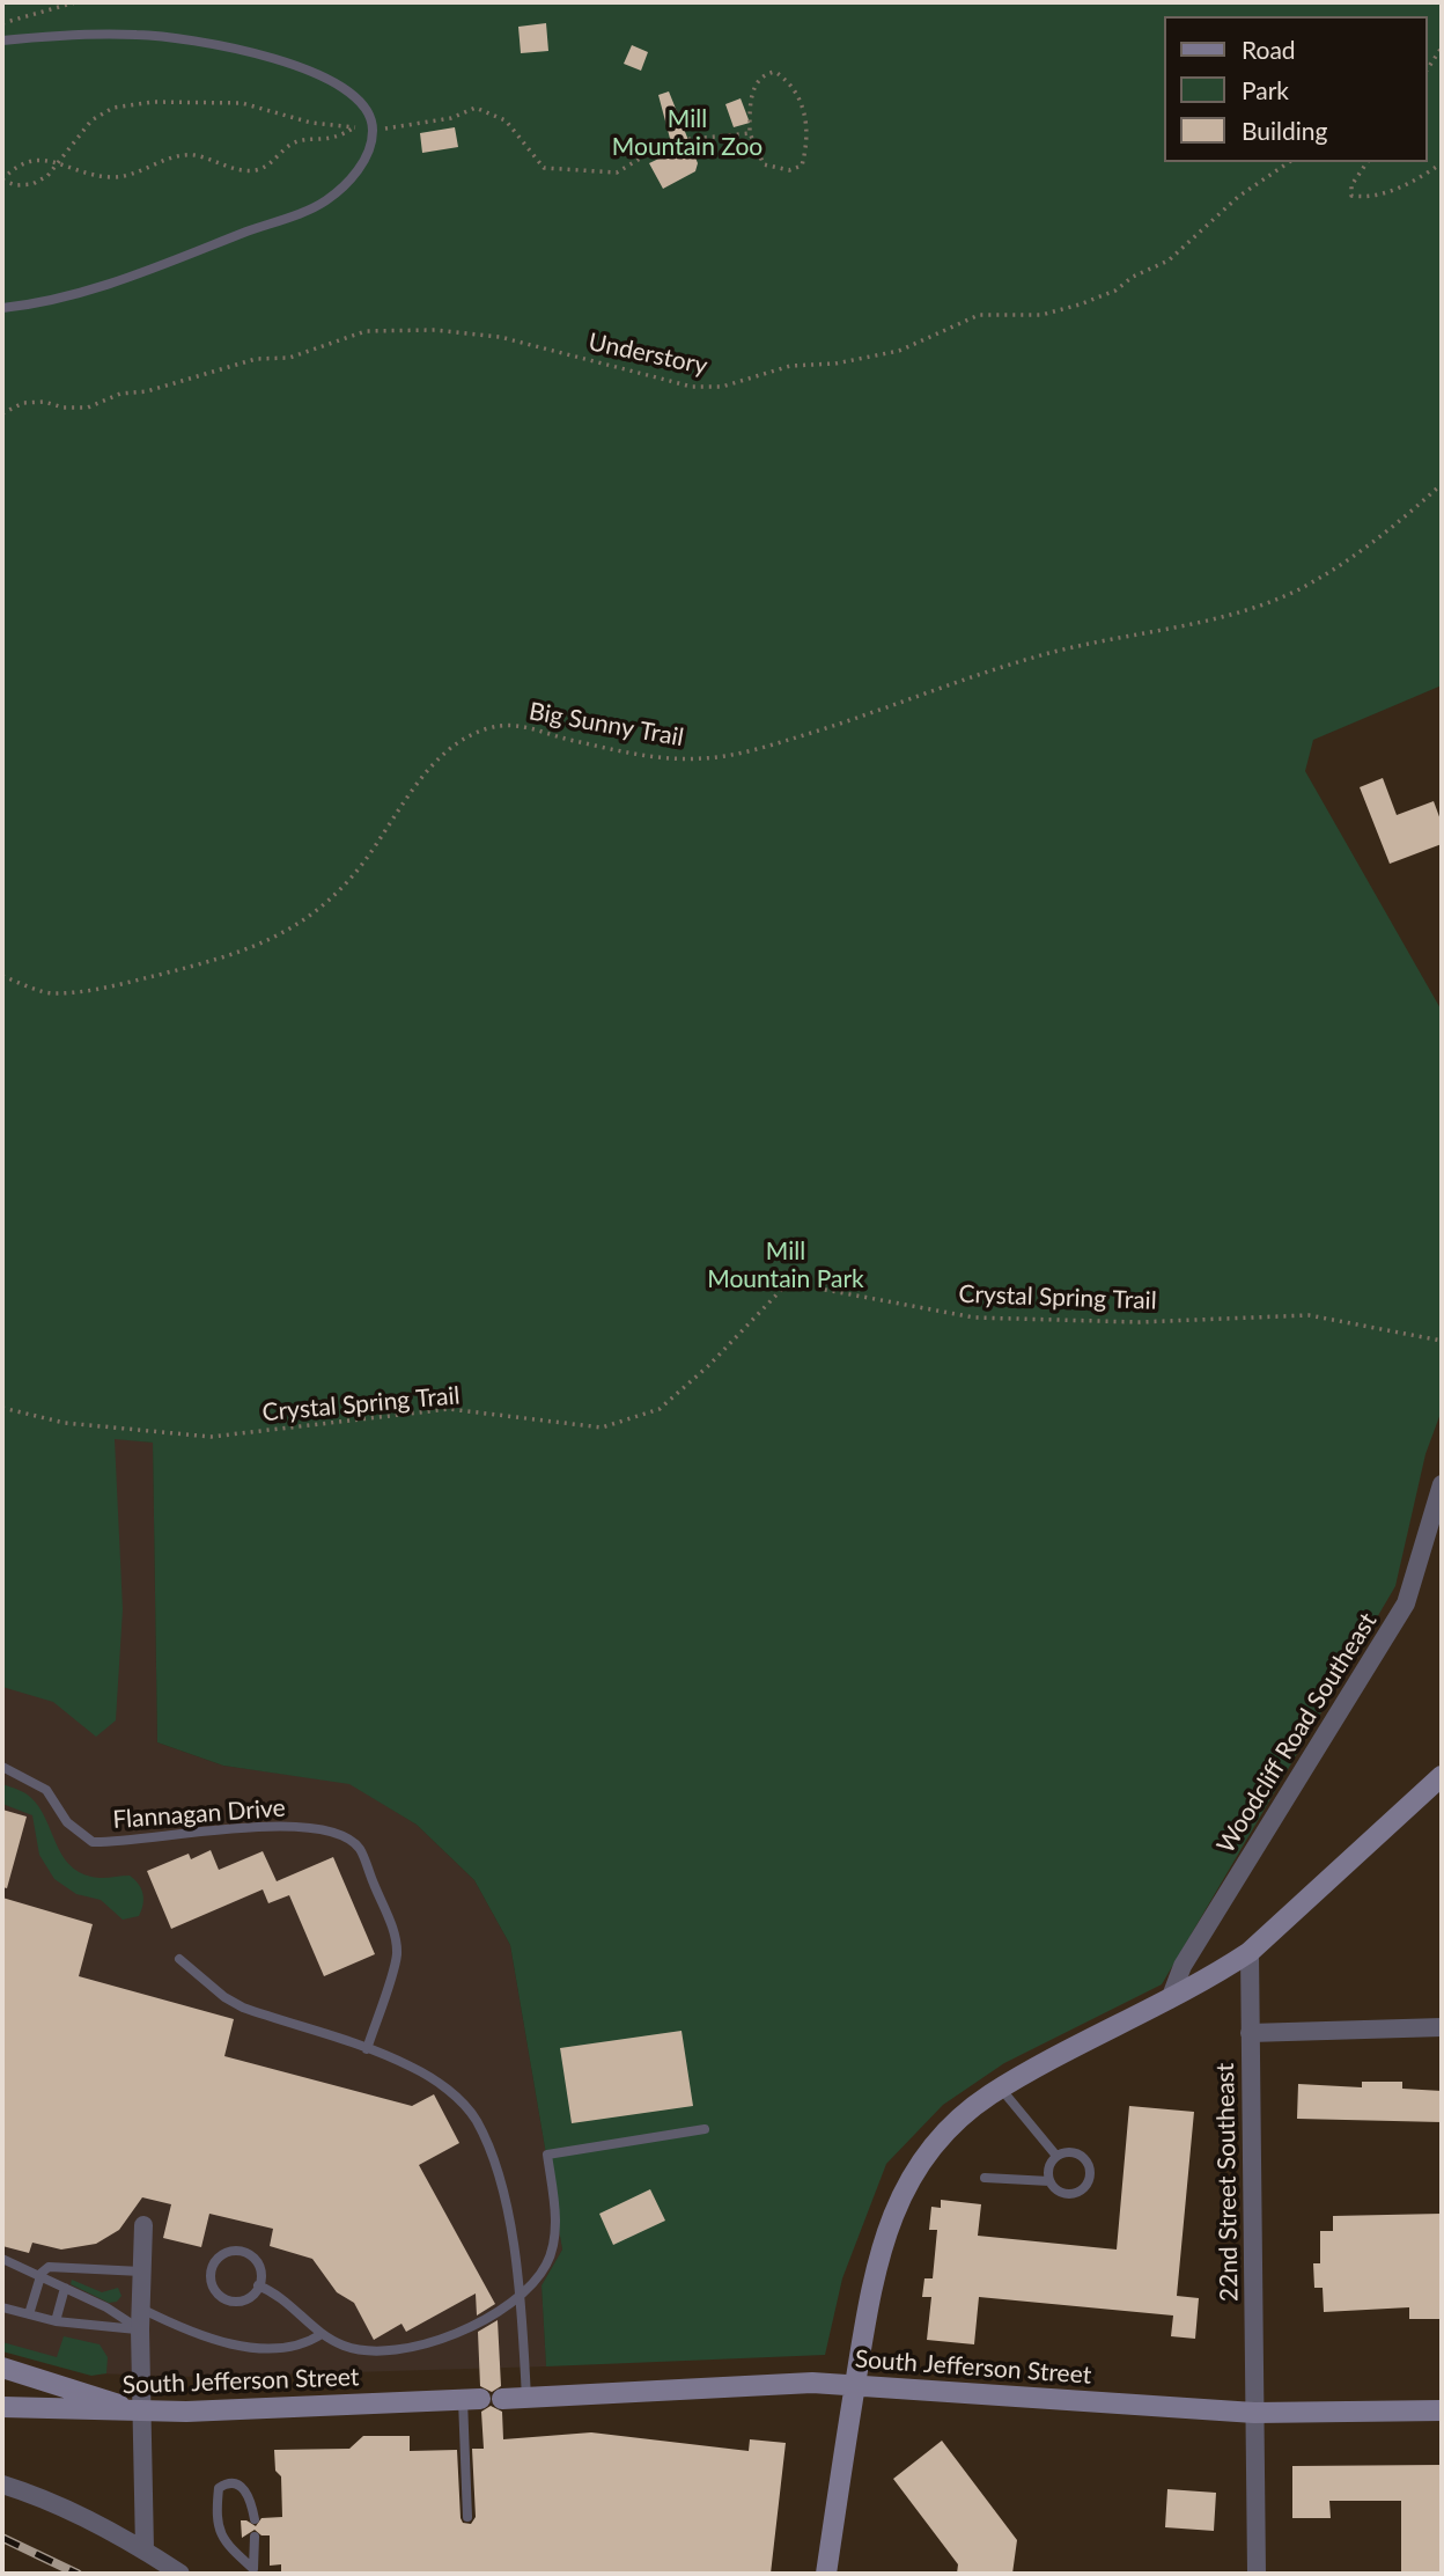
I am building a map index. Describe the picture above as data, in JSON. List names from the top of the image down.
{
  "streets": {
    "street": ["Woodcliff Road Southeast", "22nd Street Southeast", "South Jefferson Street"],
    "lane": ["Flannagan Drive"],
    "path": ["Understory", "Big Sunny Trail", "Crystal Spring Trail"]
  },
  "crossings": [
    ["22nd Street Southeast", "South Jefferson Street"]
  ],
  "parks": ["Mill Mountain Zoo", "Mill Mountain Park"],
  "legend": ["Road", "Park", "Building"]
}
